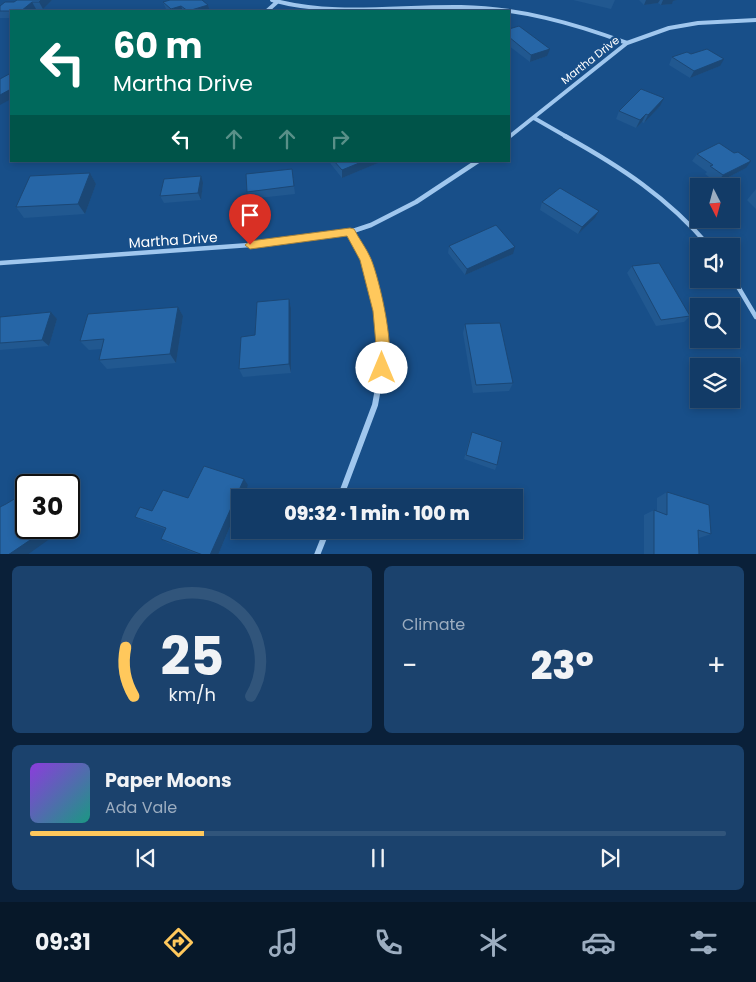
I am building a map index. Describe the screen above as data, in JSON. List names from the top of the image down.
{
  "streets": {
    "street": ["Martha Drive"]
  },
  "north": "bottom",
  "page": {
    "turn": ["60 m", "Martha Drive"],
    "limit": "30",
    "trip": "09:32 · 1 min · 100 m",
    "tile": "Climate",
    "heat": ["−", "23°", "+"],
    "song": ["Paper Moons", "Ada Vale"],
    "tabs": "09:31",
    "gauge": ["25", "km/h"]
  }
}
